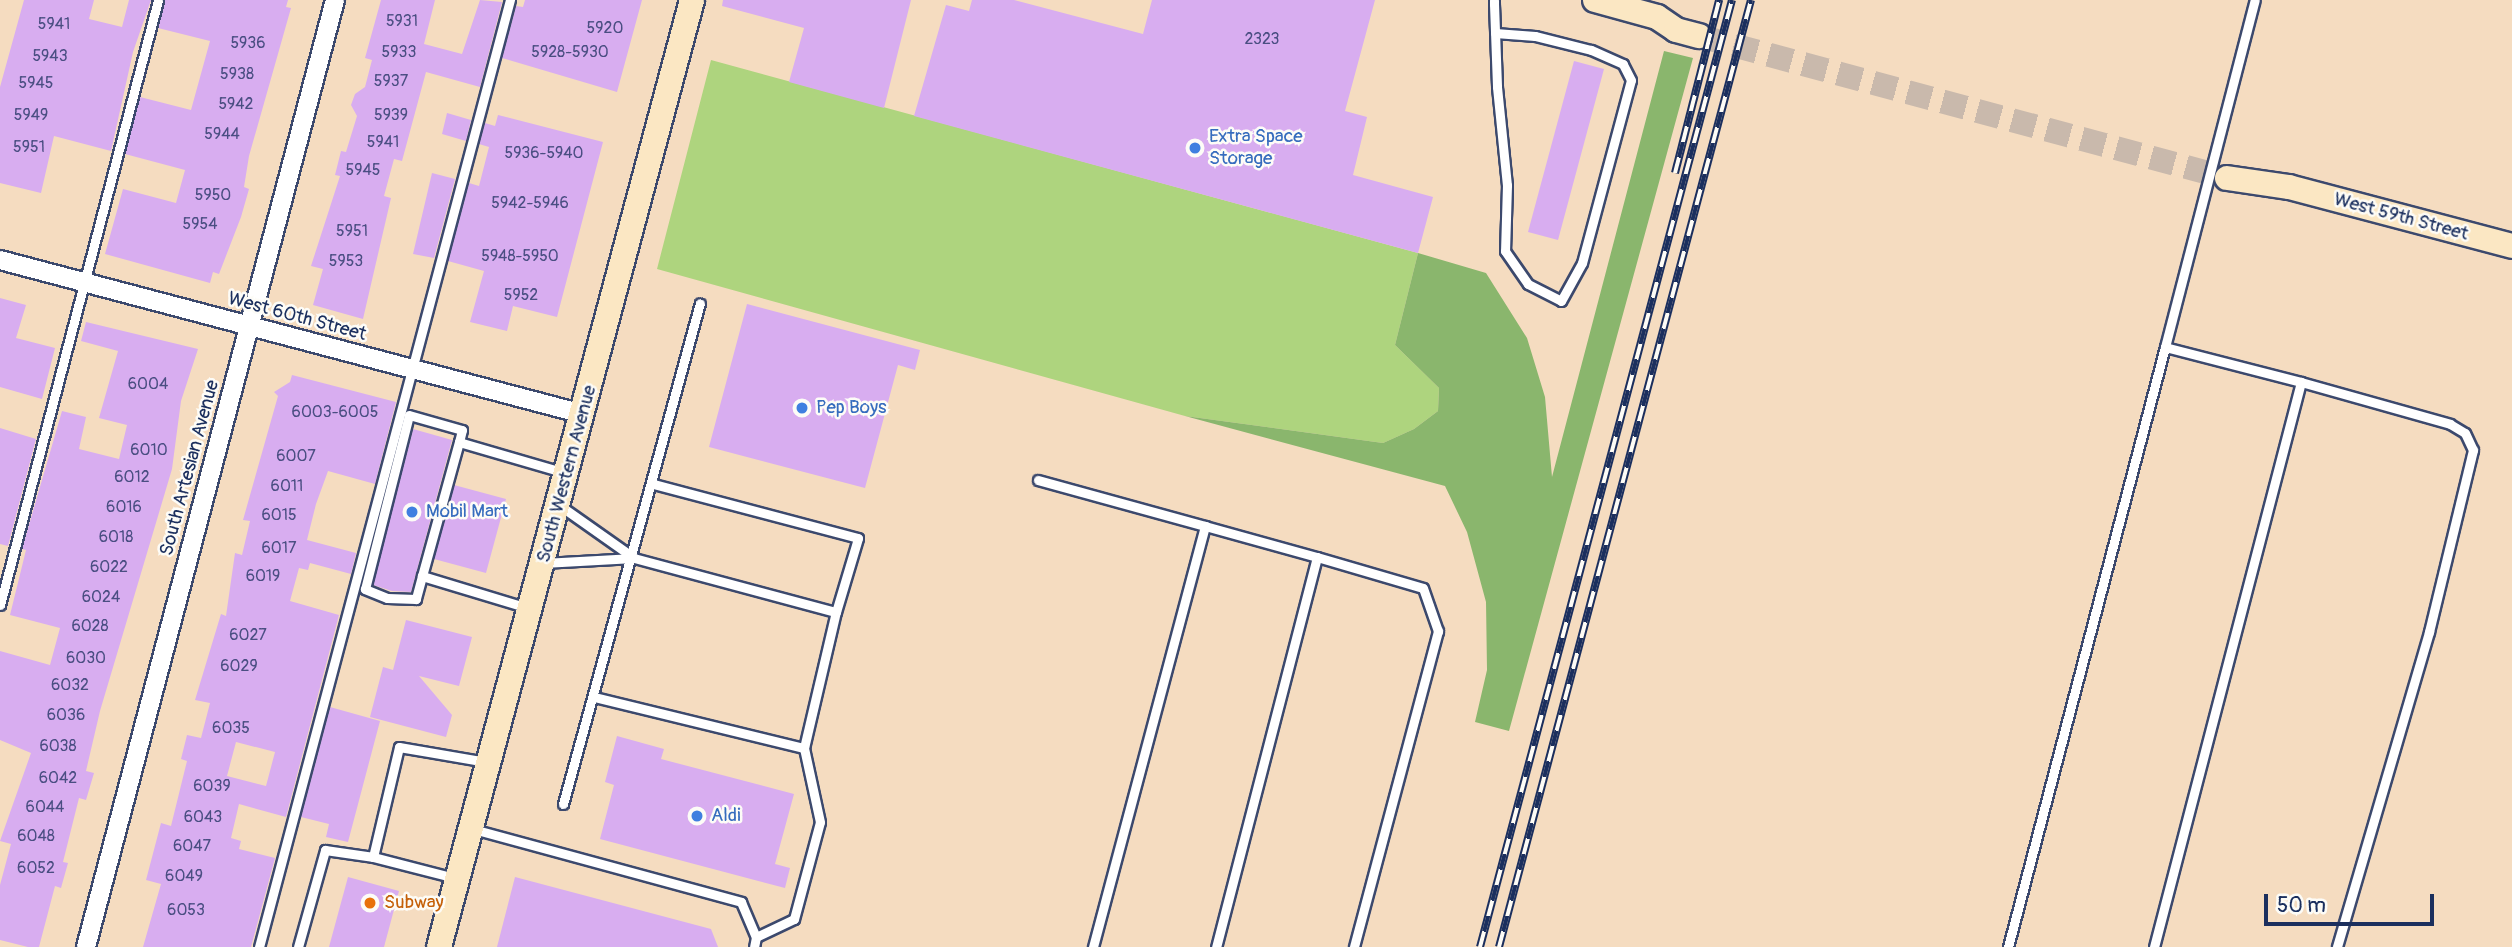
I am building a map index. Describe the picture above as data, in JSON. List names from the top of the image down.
{
  "streets": {
    "main road": ["West 59th Street", "South Western Avenue"],
    "street": ["West 60th Street", "South Artesian Avenue"]
  },
  "crossings": [
    ["West 60th Street", "South Artesian Avenue"],
    ["West 60th Street", "South Western Avenue"]
  ],
  "places": [
    "Extra Space Storage",
    "Pep Boys",
    "Mobil Mart",
    "Aldi",
    "Subway"
  ],
  "house_numbers": [
    "5931",
    "5941",
    "5920",
    "2323",
    "5936",
    "5933",
    "5928-5930",
    "5943",
    "5938",
    "5937",
    "5945",
    "5942",
    "5949",
    "5939",
    "5944",
    "5941",
    "5951",
    "5936-5940",
    "5945",
    "5950",
    "5942-5946",
    "5954",
    "5951",
    "5948-5950",
    "5953",
    "5952",
    "6004",
    "6003-6005",
    "6010",
    "6007",
    "6012",
    "6011",
    "6016",
    "6015",
    "6018",
    "6017",
    "6022",
    "6019",
    "6024",
    "6028",
    "6027",
    "6030",
    "6029",
    "6032",
    "6036",
    "6035",
    "6038",
    "6042",
    "6039",
    "6044",
    "6043",
    "6048",
    "6047",
    "6052",
    "6049",
    "6053"
  ],
  "scale_bar": "50 m"
}
